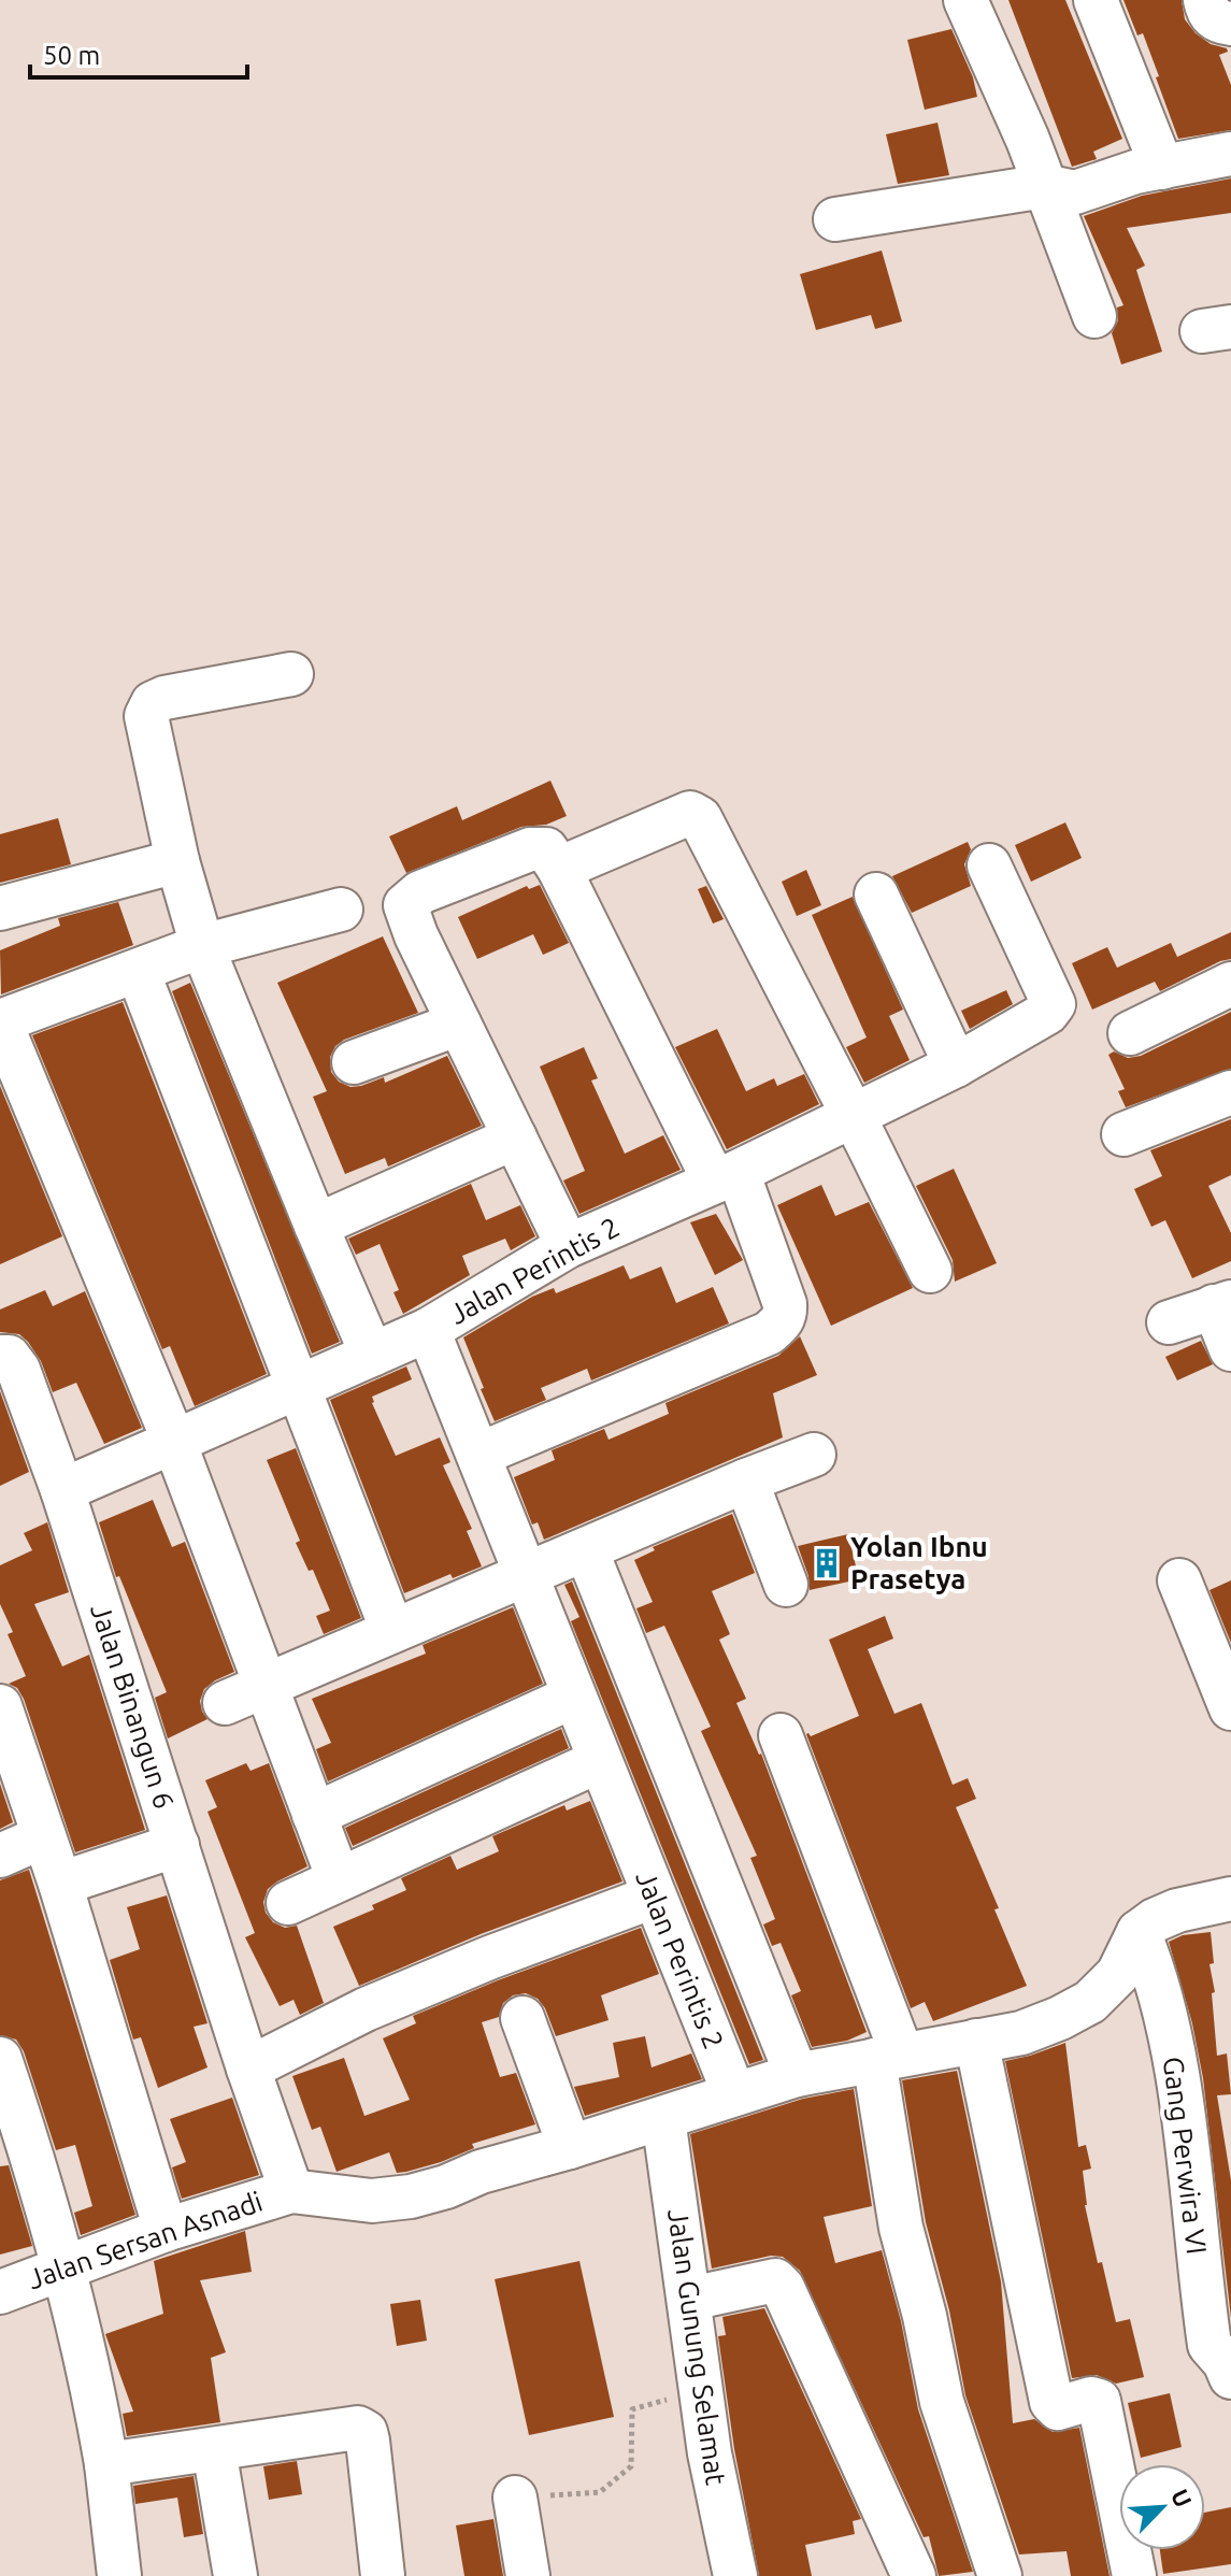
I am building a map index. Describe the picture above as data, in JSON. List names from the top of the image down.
{
  "streets": {
    "street": [
      "Jalan Perintis 2",
      "Jalan Binangun 6",
      "Gang Perwira VI",
      "Jalan Sersan Asnadi",
      "Jalan Gunung Selamat"
    ]
  },
  "crossings": [
    ["Jalan Binangun 6", "Jalan Sersan Asnadi"]
  ],
  "places": {
    "building": ["Yolan Ibnu Prasetya"]
  },
  "scale_bar": "50 m",
  "north": "top right"
}
